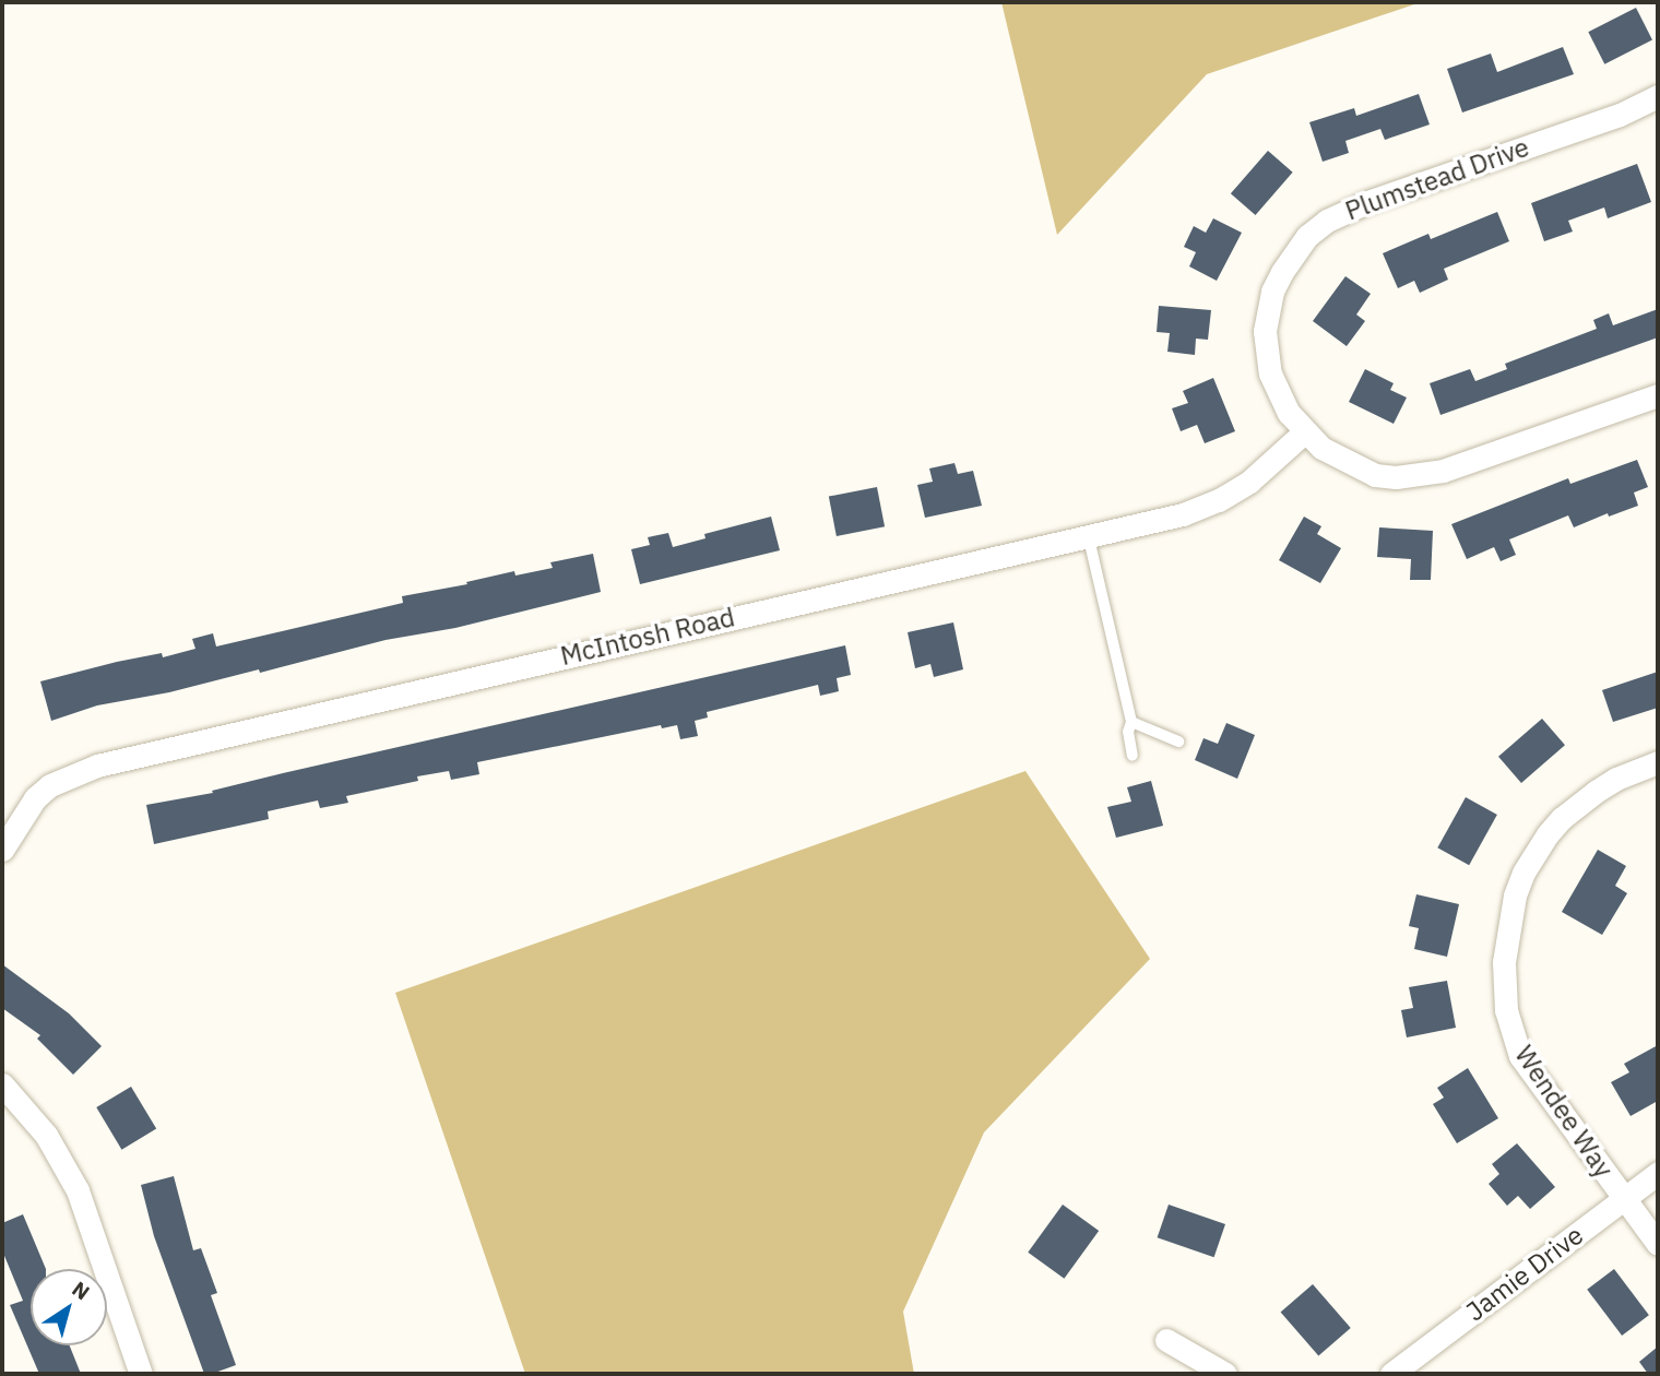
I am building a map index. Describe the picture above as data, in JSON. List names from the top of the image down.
{
  "streets": {
    "street": [
      "Plumstead Drive",
      "McIntosh Road",
      "Wendee Way",
      "Jamie Drive"
    ]
  },
  "crossings": [
    ["Plumstead Drive", "McIntosh Road"],
    ["Wendee Way", "Jamie Drive"]
  ],
  "north": "top right"
}
